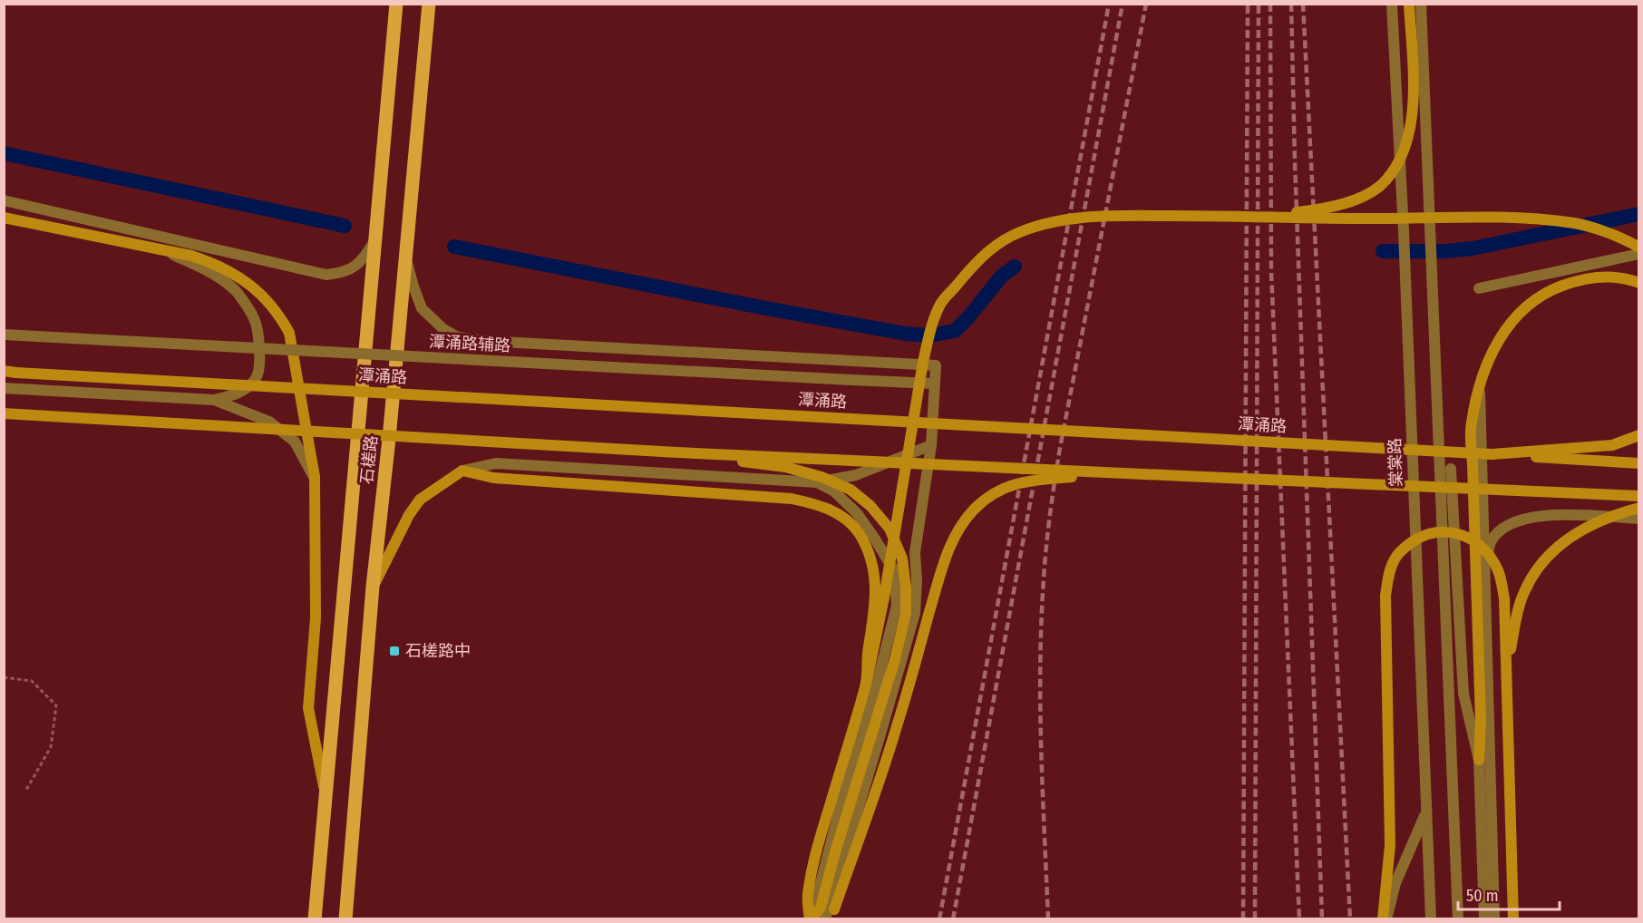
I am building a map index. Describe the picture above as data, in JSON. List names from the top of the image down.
{
  "streets": {
    "main road": ["潭涌路", "石槎路"],
    "street": ["潭涌路辅路", "棠棠路"]
  },
  "places": {
    "transit": ["石槎路中"]
  },
  "scale_bar": "50 m"
}
